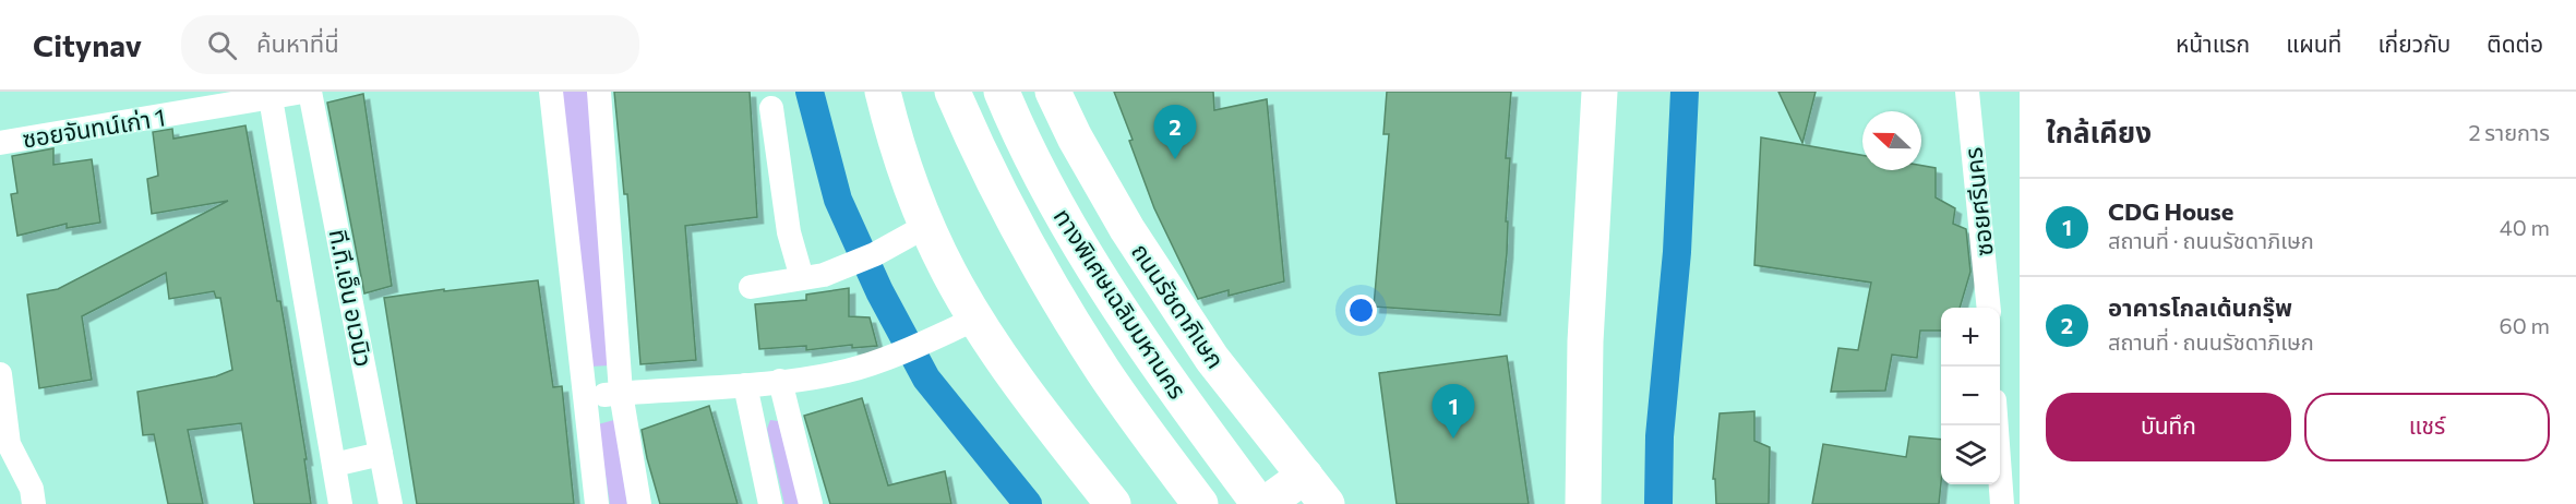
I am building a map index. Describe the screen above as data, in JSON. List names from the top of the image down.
{
  "streets": {
    "main road": ["ทางพิเศษเฉลิมมหานคร", "ถนนรัชดาภิเษก"],
    "street": ["ซอยจันทน์เก่า 1", "ซอยศรีนคร", "ที.ที.เอ็น อเวนิว"]
  },
  "crossings": [
    ["ซอยจันทน์เก่า 1", "ที.ที.เอ็น อเวนิว"]
  ],
  "north": "left",
  "page": {
    "header": "Citynav",
    "search": "ค้นหาที่นี่",
    "nav": [
      "หน้าแรก",
      "แผนที่",
      "เกี่ยวกับ",
      "ติดต่อ"
    ],
    "heading": ["ใกล้เคียง", "2 รายการ"],
    "pins": ["2", "1"],
    "list": [
      {
        "mark": "1",
        "name": "CDG House",
        "note": "สถานที่ · ถนนรัชดาภิเษก",
        "value": "40 m"
      },
      {
        "mark": "2",
        "name": "อาคารโกลเด้นกรุ๊พ",
        "note": "สถานที่ · ถนนรัชดาภิเษก",
        "value": "60 m"
      }
    ],
    "map_buttons": ["+", "−"],
    "buttons": ["บันทึก", "แชร์"]
  }
}
